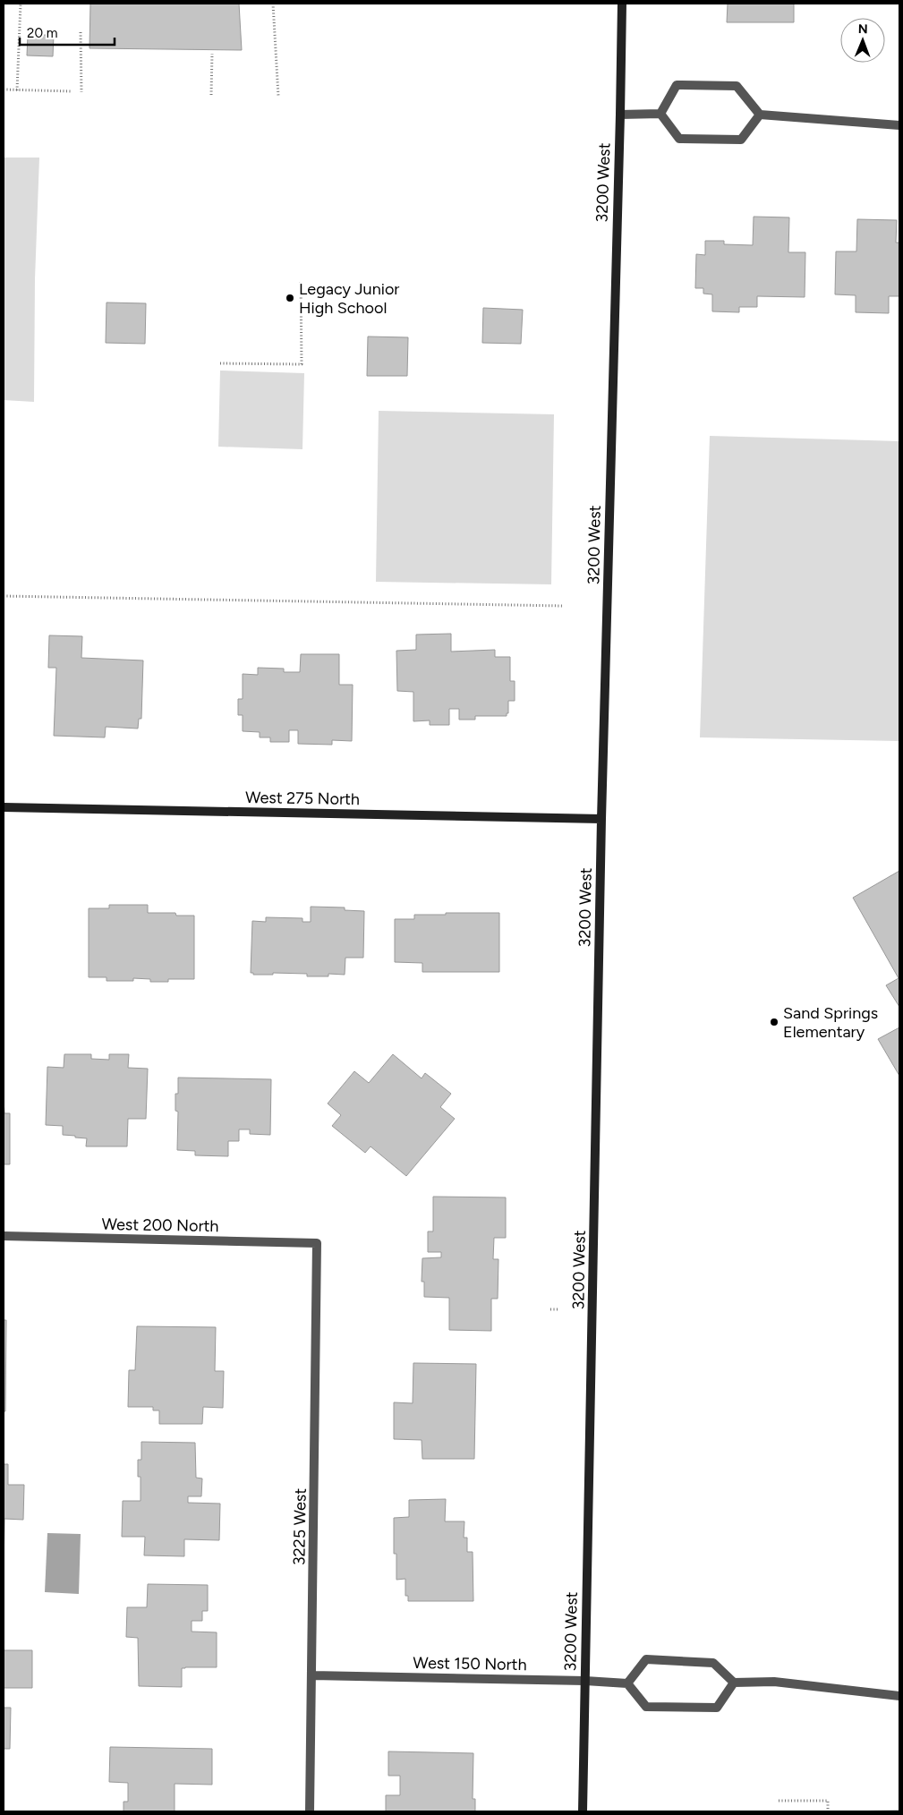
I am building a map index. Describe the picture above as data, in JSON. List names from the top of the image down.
{
  "streets": {
    "street": [
      "3200 West",
      "West 275 North",
      "West 200 North",
      "3225 West",
      "West 150 North"
    ]
  },
  "crossings": [
    ["3200 West", "West 275 North"],
    ["3200 West", "West 150 North"],
    ["West 200 North", "3225 West"],
    ["3225 West", "West 150 North"]
  ],
  "places": ["Legacy Junior High School", "Sand Springs Elementary"],
  "scale_bar": "20 m",
  "north": "top"
}
